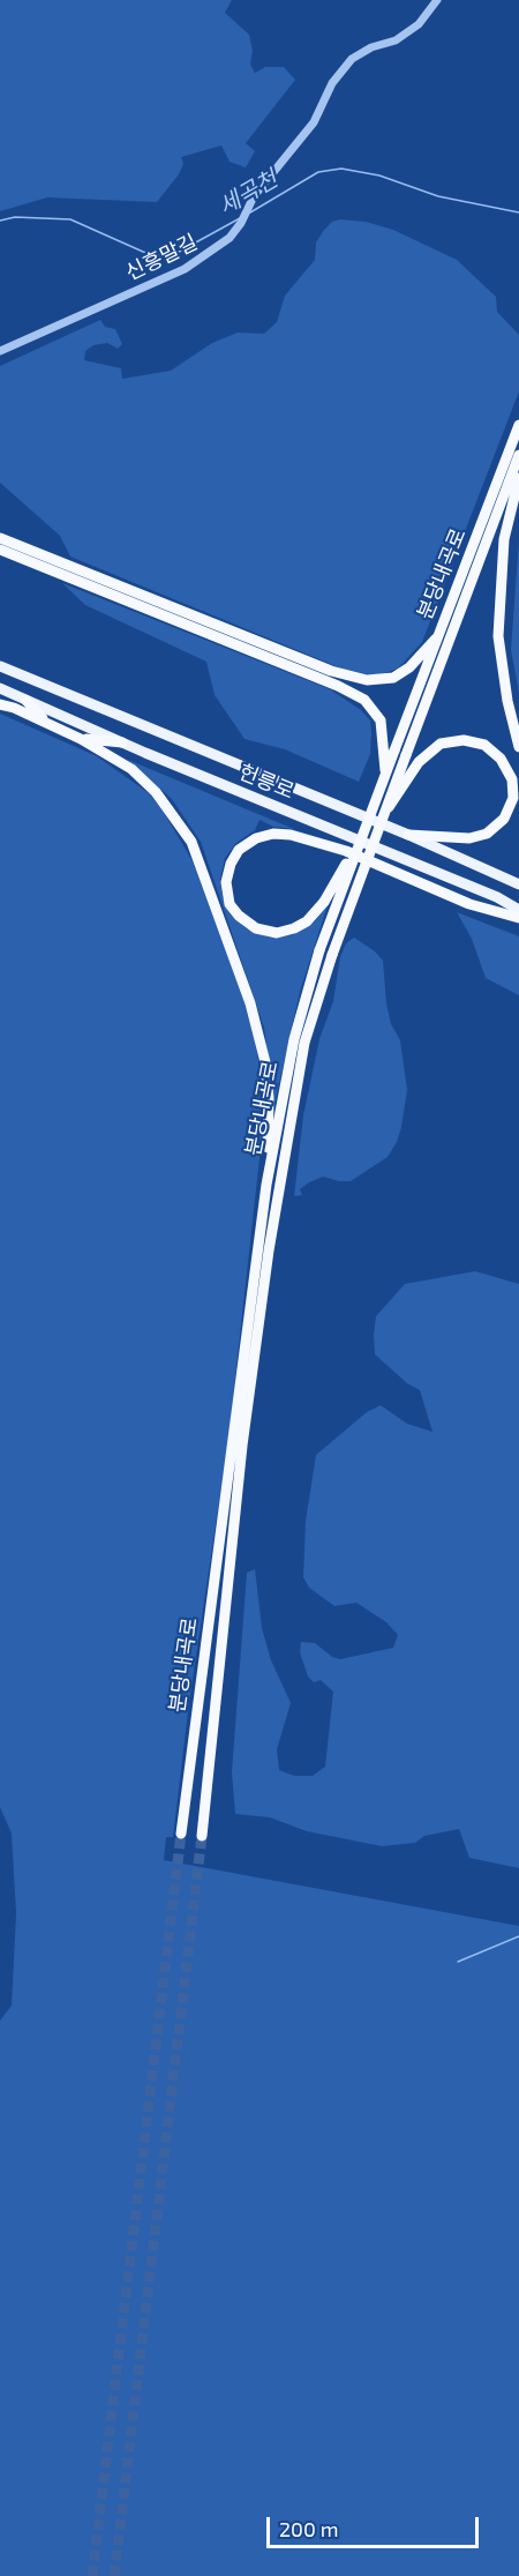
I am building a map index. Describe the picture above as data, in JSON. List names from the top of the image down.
{
  "streets": {
    "highway": ["분당내곡로"],
    "main road": ["헌릉로"],
    "street": ["신흥말길"]
  },
  "water": ["세곡천"],
  "scale_bar": "200 m"
}
